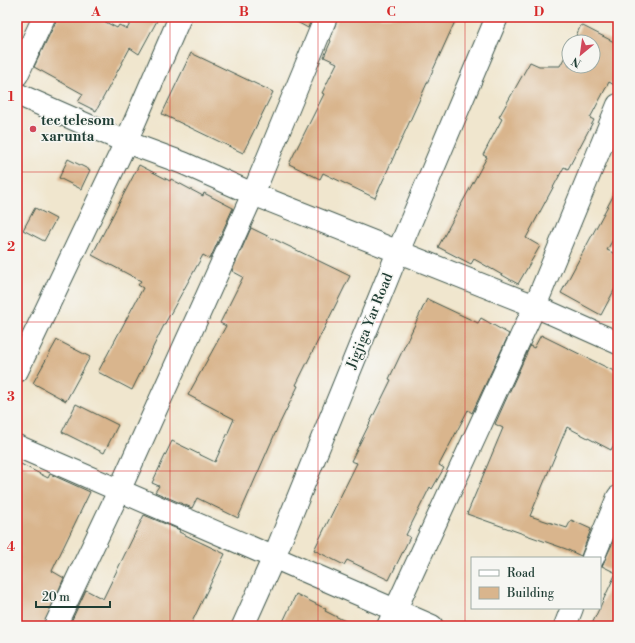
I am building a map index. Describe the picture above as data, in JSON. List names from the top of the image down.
{
  "streets": {
    "street": ["Jigjiga Yar Road"]
  },
  "places": ["tec telesom xarunta"],
  "legend": ["Road", "Building"],
  "scale_bar": "20 m",
  "north": "bottom left",
  "grid": {
    "columns": [
      "A",
      "B",
      "C",
      "D"
    ],
    "rows": [
      "1",
      "2",
      "3",
      "4"
    ]
  }
}
